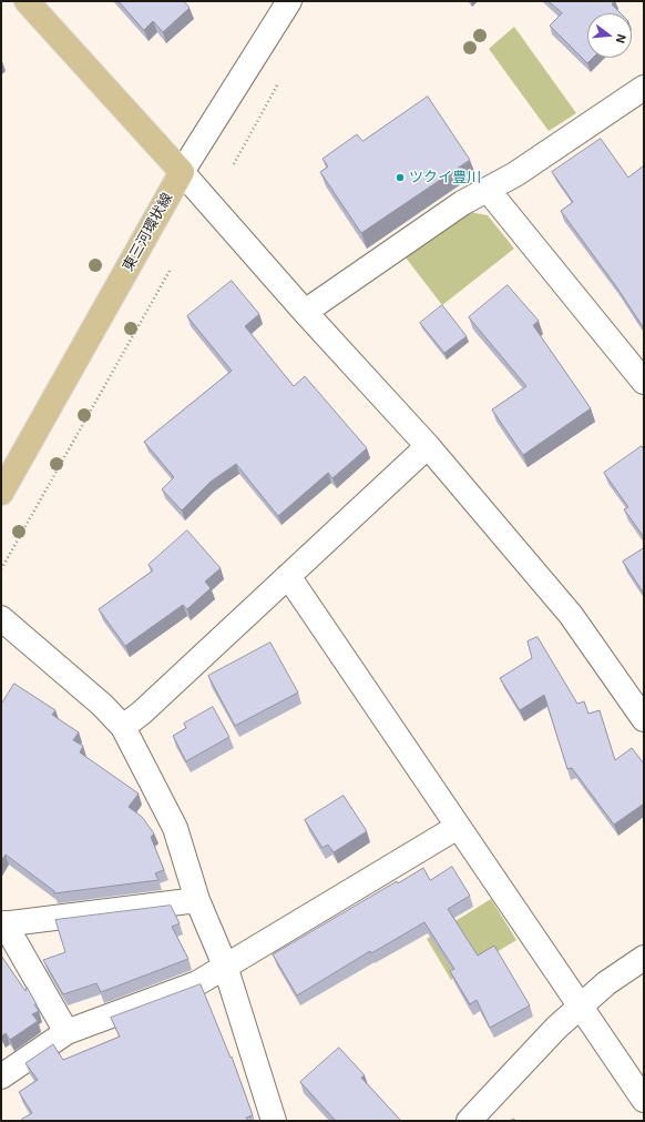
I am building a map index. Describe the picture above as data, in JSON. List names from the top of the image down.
{
  "streets": {
    "main road": ["東三河環状線"]
  },
  "places": ["ツクイ豊川"],
  "north": "right"
}
